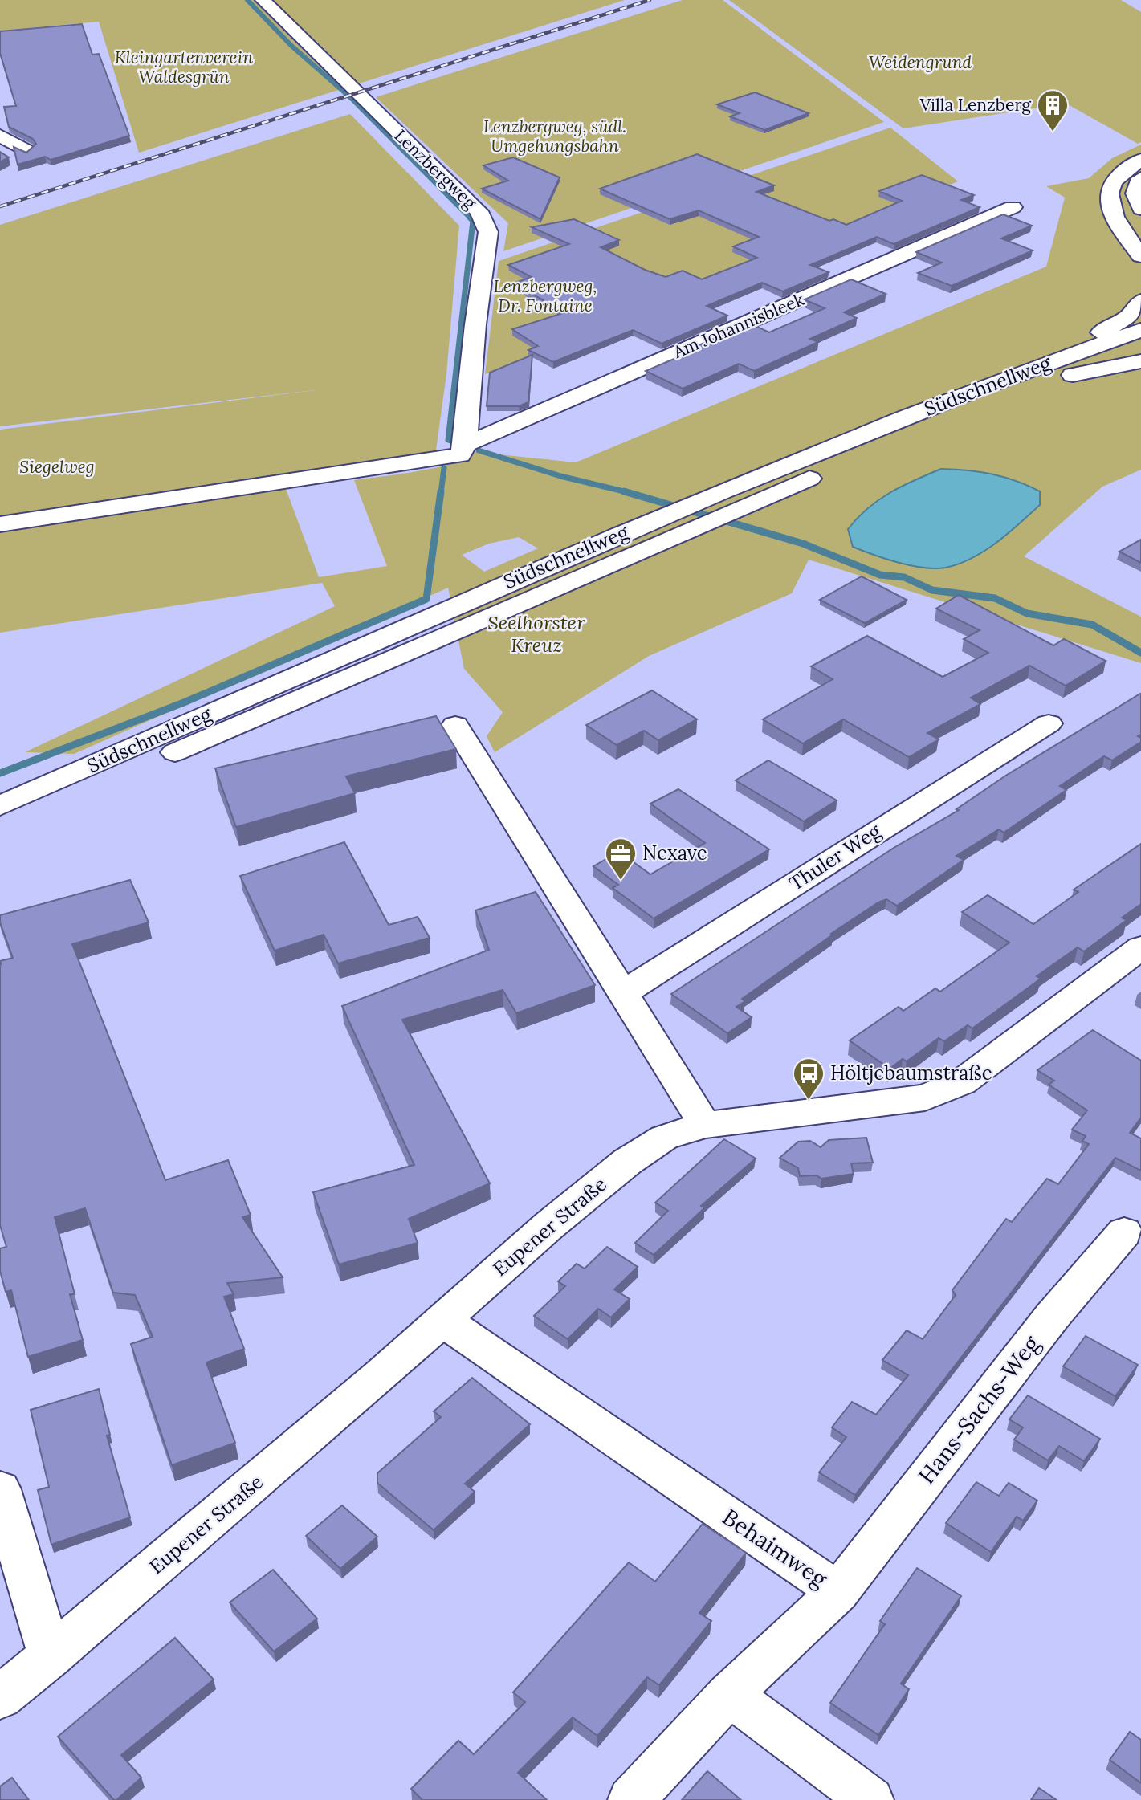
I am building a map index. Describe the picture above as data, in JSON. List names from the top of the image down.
{
  "streets": {
    "main road": [
      "Lenzbergweg",
      "Am Johannisbleek",
      "Südschnellweg",
      "Thuler Weg",
      "Eupener Straße",
      "Hans-Sachs-Weg",
      "Behaimweg"
    ]
  },
  "crossings": [
    ["Lenzbergweg", "Am Johannisbleek"],
    ["Eupener Straße", "Behaimweg"],
    ["Hans-Sachs-Weg", "Behaimweg"]
  ],
  "parks": [
    "Kleingartenverein Waldesgrün",
    "Weidengrund",
    "Lenzbergweg, südl. Umgehungsbahn",
    "Lenzbergweg, Dr. Fontaine",
    "Siegelweg",
    "Seelhorster Kreuz"
  ],
  "places": {
    "building": ["Villa Lenzberg"],
    "office": ["Nexave"],
    "bus stop": ["Höltjebaumstraße"]
  }
}
